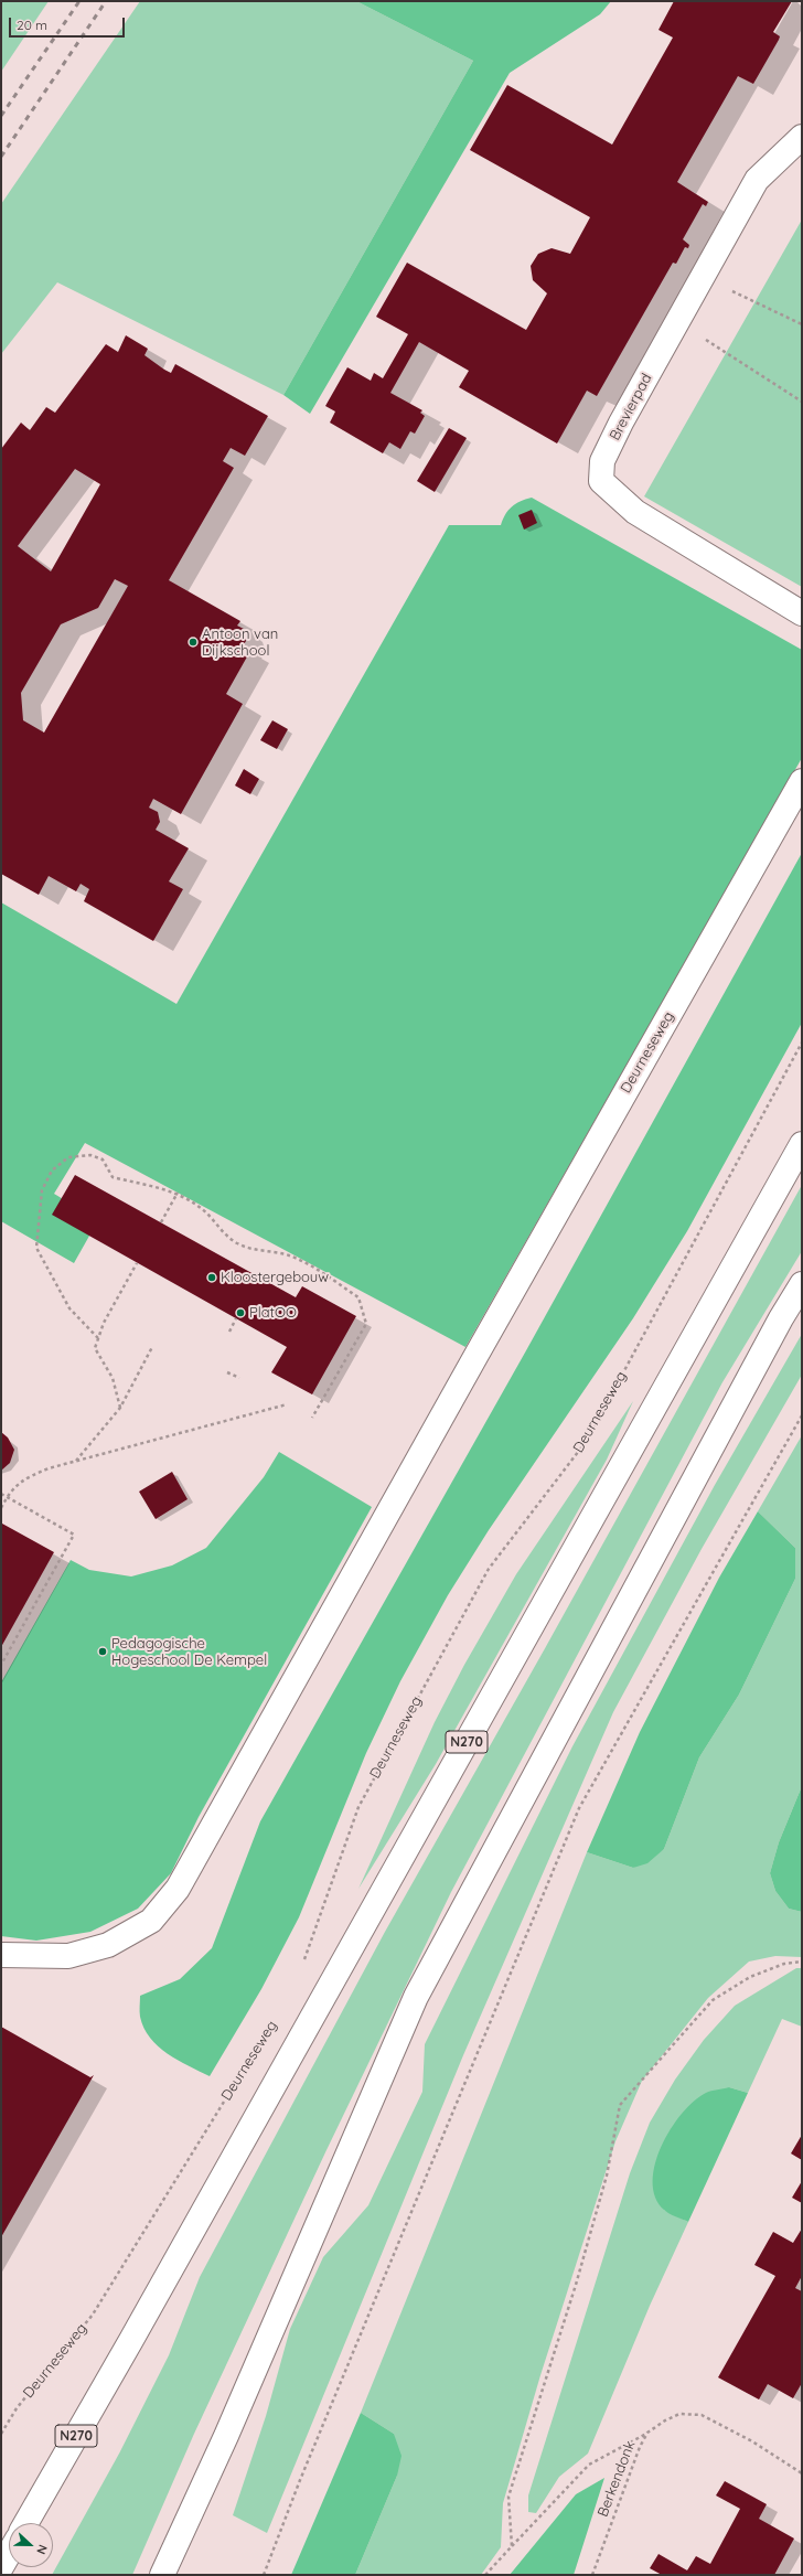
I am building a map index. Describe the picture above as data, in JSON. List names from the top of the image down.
{
  "streets": {
    "main road": ["Brevierpad", "Deurneseweg", "N270"],
    "path": ["Berkendonk"]
  },
  "places": [
    "Antoon van Dijkschool",
    "Kloostergebouw",
    "PlatOO",
    "Pedagogische Hogeschool De Kempel"
  ],
  "scale_bar": "20 m",
  "north": "right"
}
